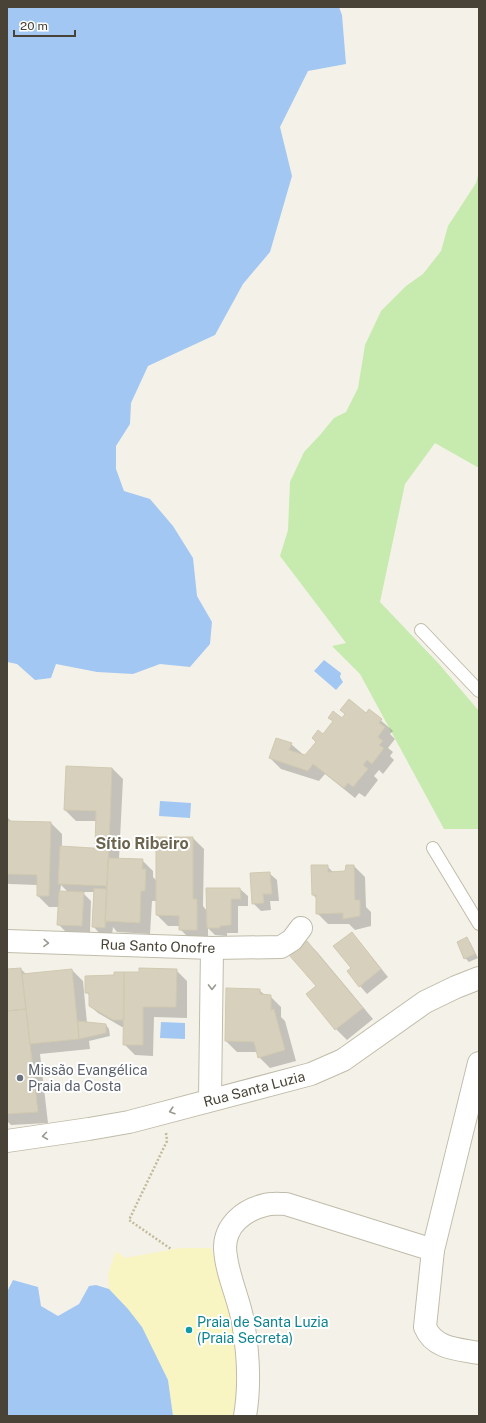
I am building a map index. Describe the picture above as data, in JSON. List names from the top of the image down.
{
  "streets": {
    "street": ["Rua Santo Onofre", "Rua Santa Luzia"]
  },
  "one_way": ["Rua Santo Onofre", "Rua Santa Luzia"],
  "districts": ["Sítio Ribeiro"],
  "places": ["Missão Evangélica Praia da Costa", "Praia de Santa Luzia (Praia Secreta)"],
  "scale_bar": "20 m"
}
